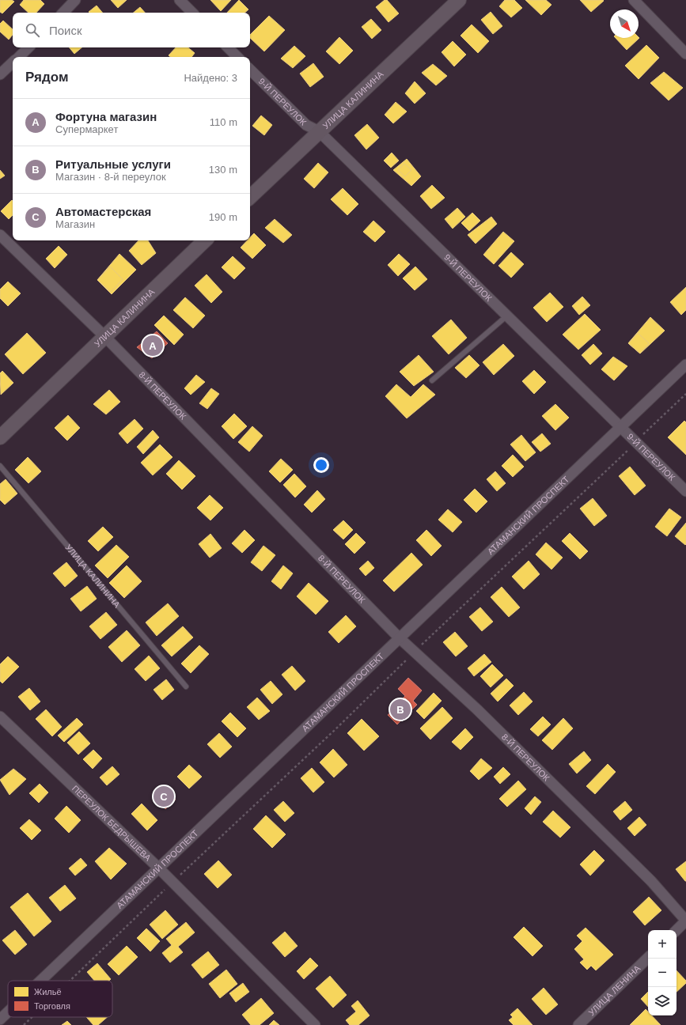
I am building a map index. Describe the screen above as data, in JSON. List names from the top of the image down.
{
  "streets": {
    "main road": ["УЛИЦА КАЛИНИНА"],
    "street": [
      "9-Й ПЕРЕУЛОК",
      "8-Й ПЕРЕУЛОК",
      "АТАМАНСКИЙ ПРОСПЕКТ",
      "ПЕРЕУЛОК БЕДРЫШЕВА",
      "УЛИЦА ЛЕНИНА"
    ]
  },
  "crossings": [
    ["УЛИЦА КАЛИНИНА", "9-Й ПЕРЕУЛОК"],
    ["УЛИЦА КАЛИНИНА", "8-Й ПЕРЕУЛОК"],
    ["9-Й ПЕРЕУЛОК", "АТАМАНСКИЙ ПРОСПЕКТ"],
    ["8-Й ПЕРЕУЛОК", "АТАМАНСКИЙ ПРОСПЕКТ"],
    ["АТАМАНСКИЙ ПРОСПЕКТ", "ПЕРЕУЛОК БЕДРЫШЕВА"]
  ],
  "legend": ["Жильё", "Торговля"],
  "north": "bottom right",
  "page": {
    "search": "Поиск",
    "heading": ["Рядом", "Найдено: 3"],
    "list": [
      {
        "mark": "A",
        "name": "Фортуна магазин",
        "note": "Супермаркет",
        "value": "110 m"
      },
      {
        "mark": "B",
        "name": "Ритуальные услуги",
        "note": "Магазин · 8-й переулок",
        "value": "130 m"
      },
      {
        "mark": "C",
        "name": "Автомастерская",
        "note": "Магазин",
        "value": "190 m"
      }
    ],
    "pins": ["A", "B", "C"],
    "map_buttons": ["+", "−"]
  }
}
